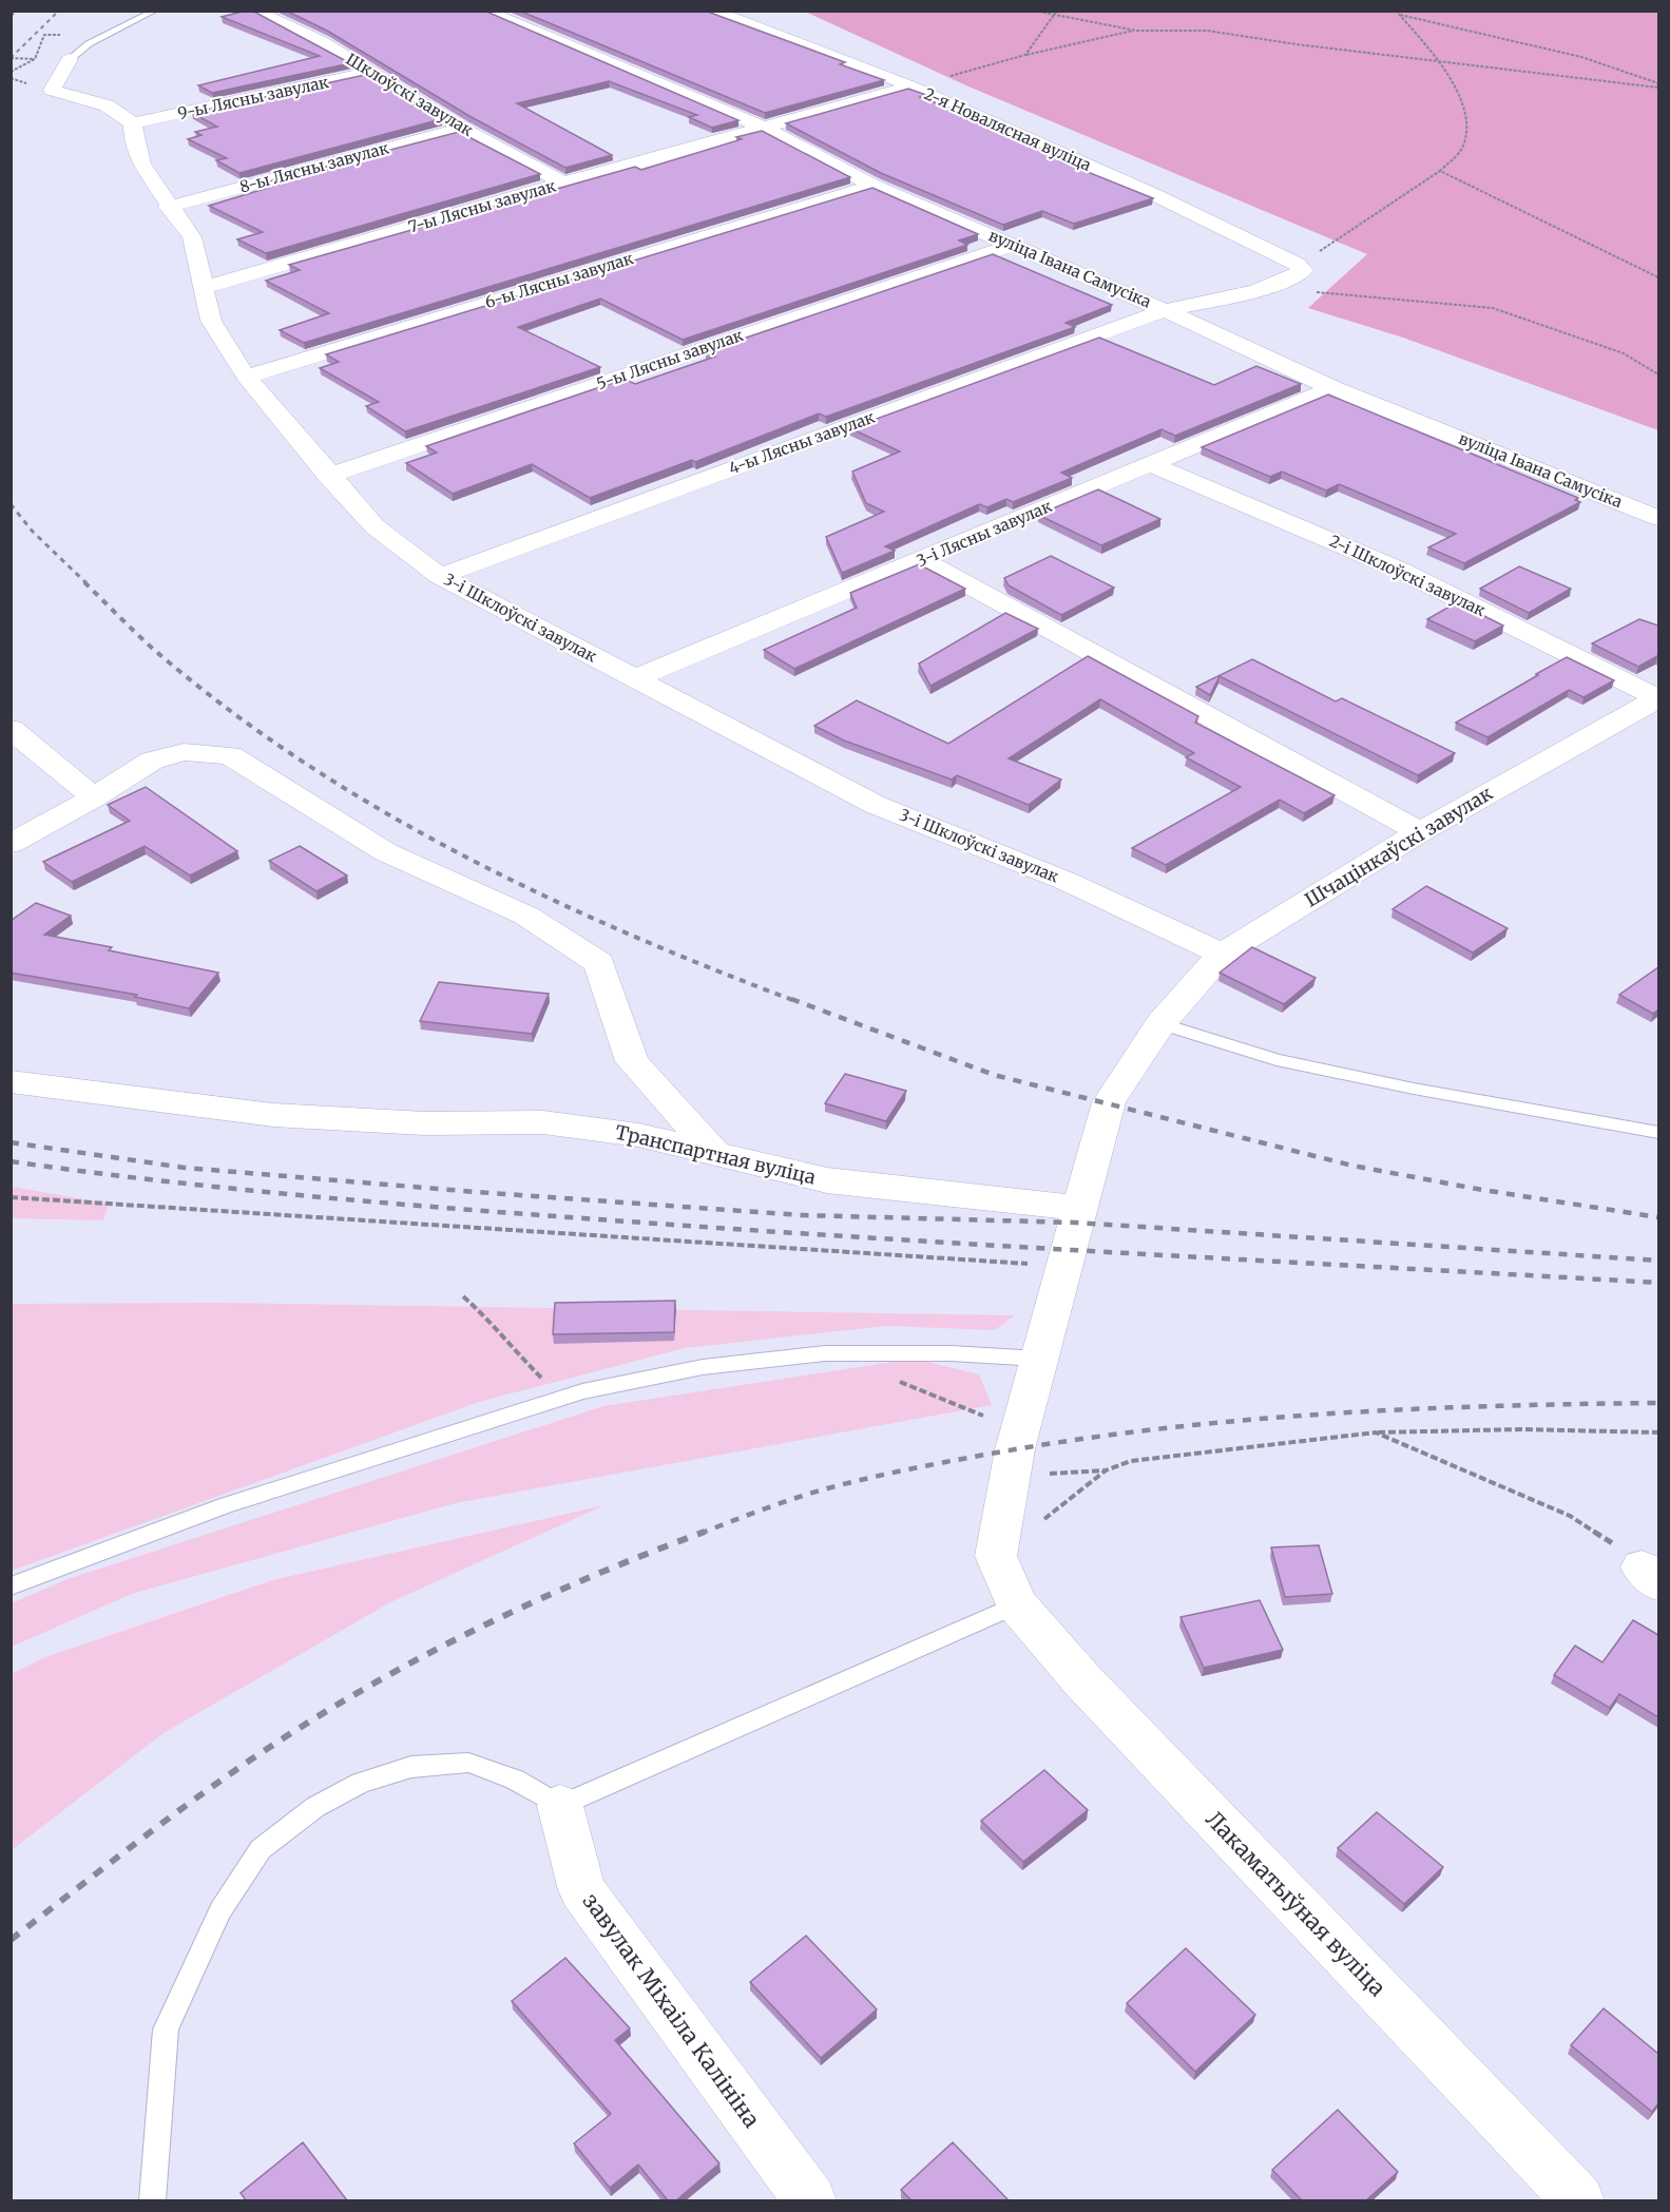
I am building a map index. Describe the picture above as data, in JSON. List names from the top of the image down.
{
  "streets": {
    "street": [
      "Шклоўскі завулак",
      "9-ы Лясны завулак",
      "2-я Новалясная вуліца",
      "8-ы Лясны завулак",
      "7-ы Лясны завулак",
      "вуліца Івана Самусіка",
      "6-ы Лясны завулак",
      "5-ы Лясны завулак",
      "4-ы Лясны завулак",
      "3-і Лясны завулак",
      "2-і Шклоўскі завулак",
      "3-і Шклоўскі завулак",
      "Шчацінкаўскі завулак",
      "Транспартная вуліца",
      "Лакаматыўная вуліца",
      "завулак Міхаіла Калініна"
    ]
  },
  "crossings": [
    ["Шклоўскі завулак", "9-ы Лясны завулак"],
    ["Шклоўскі завулак", "8-ы Лясны завулак"],
    ["Шклоўскі завулак", "7-ы Лясны завулак"],
    ["9-ы Лясны завулак", "3-і Шклоўскі завулак"],
    ["2-я Новалясная вуліца", "7-ы Лясны завулак"],
    ["2-я Новалясная вуліца", "4-ы Лясны завулак"],
    ["8-ы Лясны завулак", "3-і Шклоўскі завулак"],
    ["7-ы Лясны завулак", "вуліца Івана Самусіка"],
    ["7-ы Лясны завулак", "3-і Шклоўскі завулак"],
    ["вуліца Івана Самусіка", "6-ы Лясны завулак"],
    ["вуліца Івана Самусіка", "5-ы Лясны завулак"],
    ["вуліца Івана Самусіка", "4-ы Лясны завулак"],
    ["вуліца Івана Самусіка", "3-і Лясны завулак"],
    ["6-ы Лясны завулак", "3-і Шклоўскі завулак"],
    ["5-ы Лясны завулак", "3-і Шклоўскі завулак"],
    ["4-ы Лясны завулак", "3-і Шклоўскі завулак"],
    ["3-і Лясны завулак", "2-і Шклоўскі завулак"],
    ["3-і Лясны завулак", "3-і Шклоўскі завулак"],
    ["2-і Шклоўскі завулак", "Шчацінкаўскі завулак"],
    ["3-і Шклоўскі завулак", "Шчацінкаўскі завулак"],
    ["Шчацінкаўскі завулак", "Транспартная вуліца"],
    ["Шчацінкаўскі завулак", "Лакаматыўная вуліца"]
  ]
}
